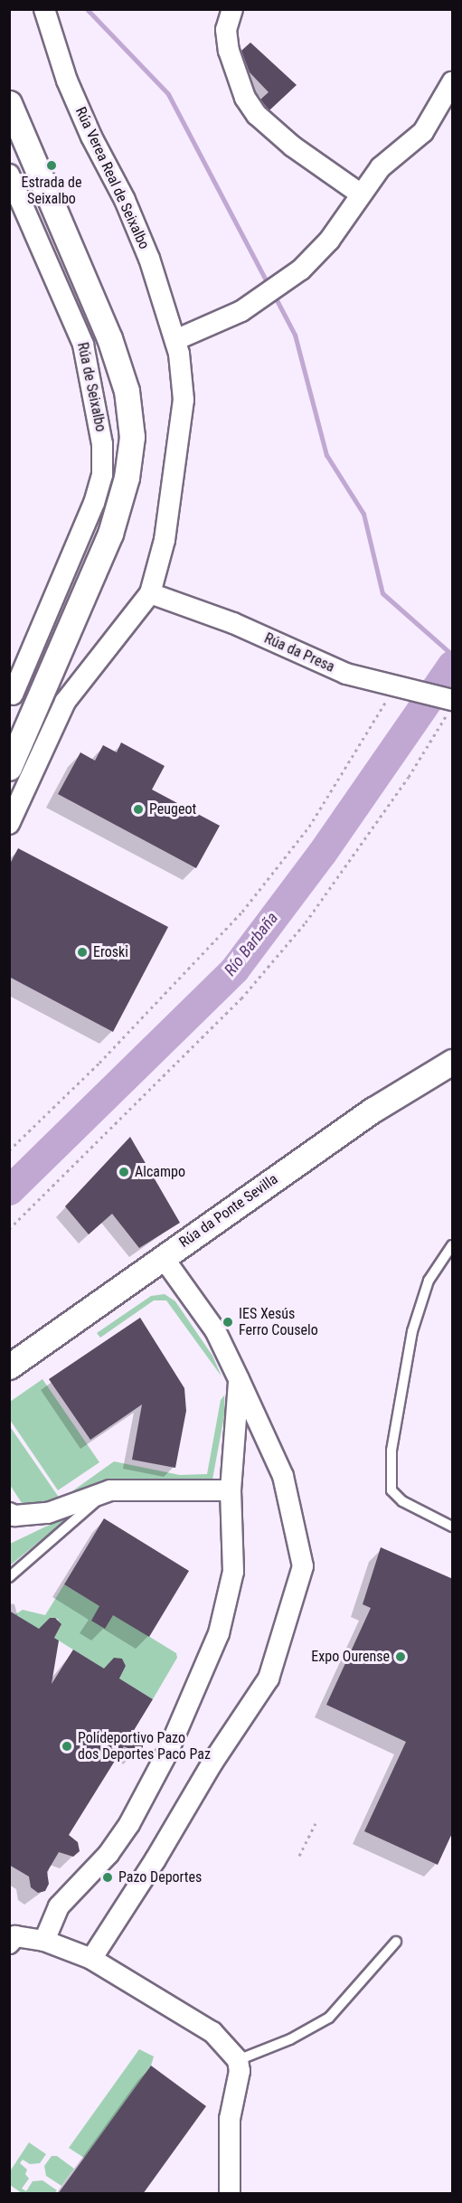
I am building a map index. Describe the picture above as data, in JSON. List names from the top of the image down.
{
  "streets": {
    "street": [
      "Rúa Verea Real de Seixalbo",
      "Rúa de Seixalbo",
      "Rúa da Presa",
      "Rúa da Ponte Sevilla"
    ]
  },
  "crossings": [
    ["Rúa Verea Real de Seixalbo", "Rúa da Presa"]
  ],
  "water": ["Río Barbaña"],
  "places": [
    "Estrada de Seixalbo",
    "Peugeot",
    "Eroski",
    "Alcampo",
    "IES Xesús Ferro Couselo",
    "Expo Ourense",
    "Polideportivo Pazo dos Deportes Paco Paz",
    "Pazo Deportes"
  ]
}
